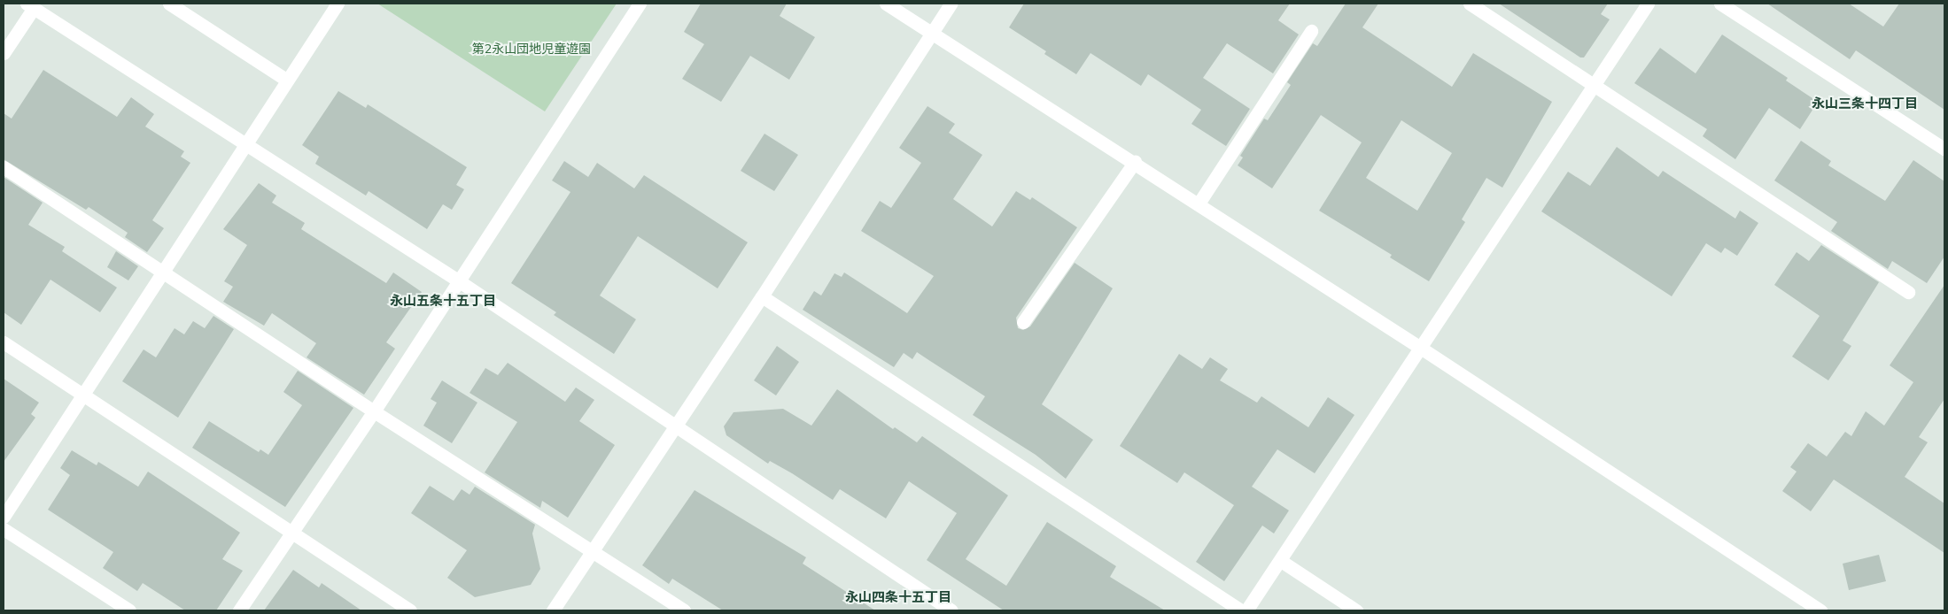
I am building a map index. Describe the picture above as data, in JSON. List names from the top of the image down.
{
  "districts": ["永山三条十四丁目", "永山五条十五丁目", "永山四条十五丁目"],
  "parks": ["第2永山団地児童遊園"]
}
